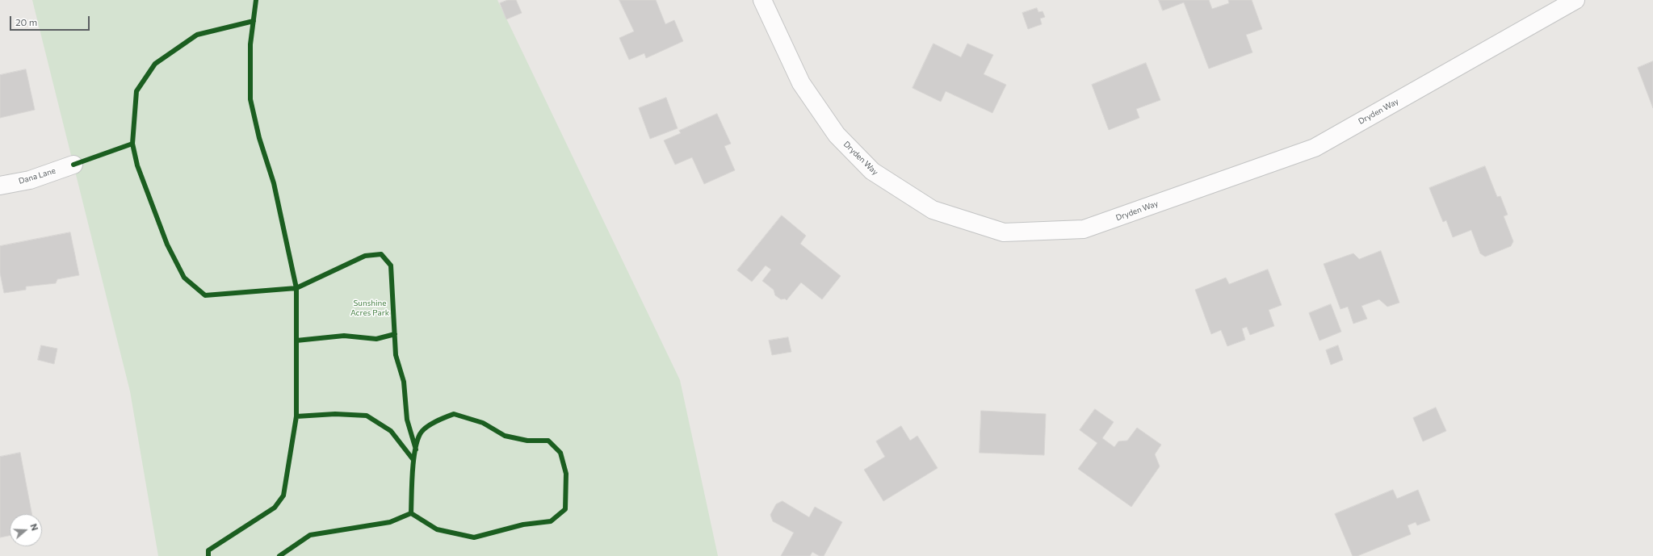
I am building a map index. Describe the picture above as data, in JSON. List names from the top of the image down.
{
  "streets": {
    "street": ["Dryden Way", "Dana Lane"]
  },
  "parks": ["Sunshine Acres Park"],
  "scale_bar": "20 m",
  "north": "right"
}
